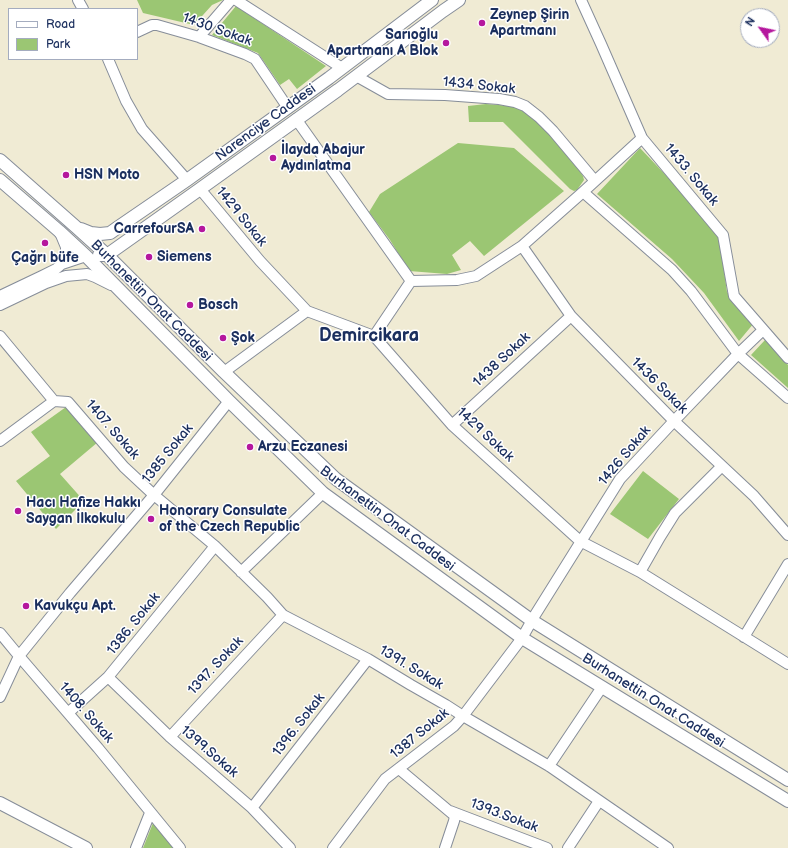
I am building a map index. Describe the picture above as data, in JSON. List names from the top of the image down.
{
  "streets": {
    "main road": ["Narenciye Caddesi", "Burhanettin Onat Caddesi"],
    "street": [
      "1430 Sokak",
      "1434 Sokak",
      "1433. Sokak",
      "1429 Sokak",
      "1438 Sokak",
      "1436 Sokak",
      "1407. Sokak",
      "1385 Sokak",
      "1426 Sokak",
      "1386. Sokak",
      "1397. Sokak",
      "1391. Sokak",
      "1408. Sokak",
      "1396. Sokak",
      "1387 Sokak",
      "1399.Sokak",
      "1393.Sokak"
    ]
  },
  "crossings": [
    ["1430 Sokak", "Narenciye Caddesi"],
    ["1434 Sokak", "Narenciye Caddesi"],
    ["Narenciye Caddesi", "1429 Sokak"],
    ["Narenciye Caddesi", "Burhanettin Onat Caddesi"],
    ["1433. Sokak", "1426 Sokak"],
    ["1429 Sokak", "1438 Sokak"],
    ["1429 Sokak", "1426 Sokak"],
    ["Burhanettin Onat Caddesi", "1385 Sokak"],
    ["Burhanettin Onat Caddesi", "1426 Sokak"],
    ["Burhanettin Onat Caddesi", "1387 Sokak"],
    ["1438 Sokak", "1436 Sokak"],
    ["1436 Sokak", "1426 Sokak"],
    ["1407. Sokak", "1385 Sokak"],
    ["1407. Sokak", "1391. Sokak"],
    ["1385 Sokak", "1391. Sokak"],
    ["1385 Sokak", "1408. Sokak"],
    ["1426 Sokak", "1387 Sokak"],
    ["1386. Sokak", "1391. Sokak"],
    ["1386. Sokak", "1408. Sokak"],
    ["1386. Sokak", "1399.Sokak"],
    ["1397. Sokak", "1391. Sokak"],
    ["1397. Sokak", "1399.Sokak"],
    ["1391. Sokak", "1396. Sokak"],
    ["1391. Sokak", "1387 Sokak"],
    ["1396. Sokak", "1399.Sokak"],
    ["1387 Sokak", "1393.Sokak"]
  ],
  "districts": ["Demircikara"],
  "places": [
    "Zeynep Şirin Apartmanı",
    "Sarıoğlu Apartmanı A Blok",
    "İlayda Abajur Aydınlatma",
    "HSN Moto",
    "CarrefourSA",
    "Çağrı büfe",
    "Siemens",
    "Bosch",
    "Şok",
    "Arzu Eczanesi",
    "Hacı Hafize Hakkı Saygan İlkokulu",
    "Honorary Consulate of the Czech Republic",
    "Kavukçu Apt."
  ],
  "legend": ["Road", "Park"],
  "north": "top left"
}
